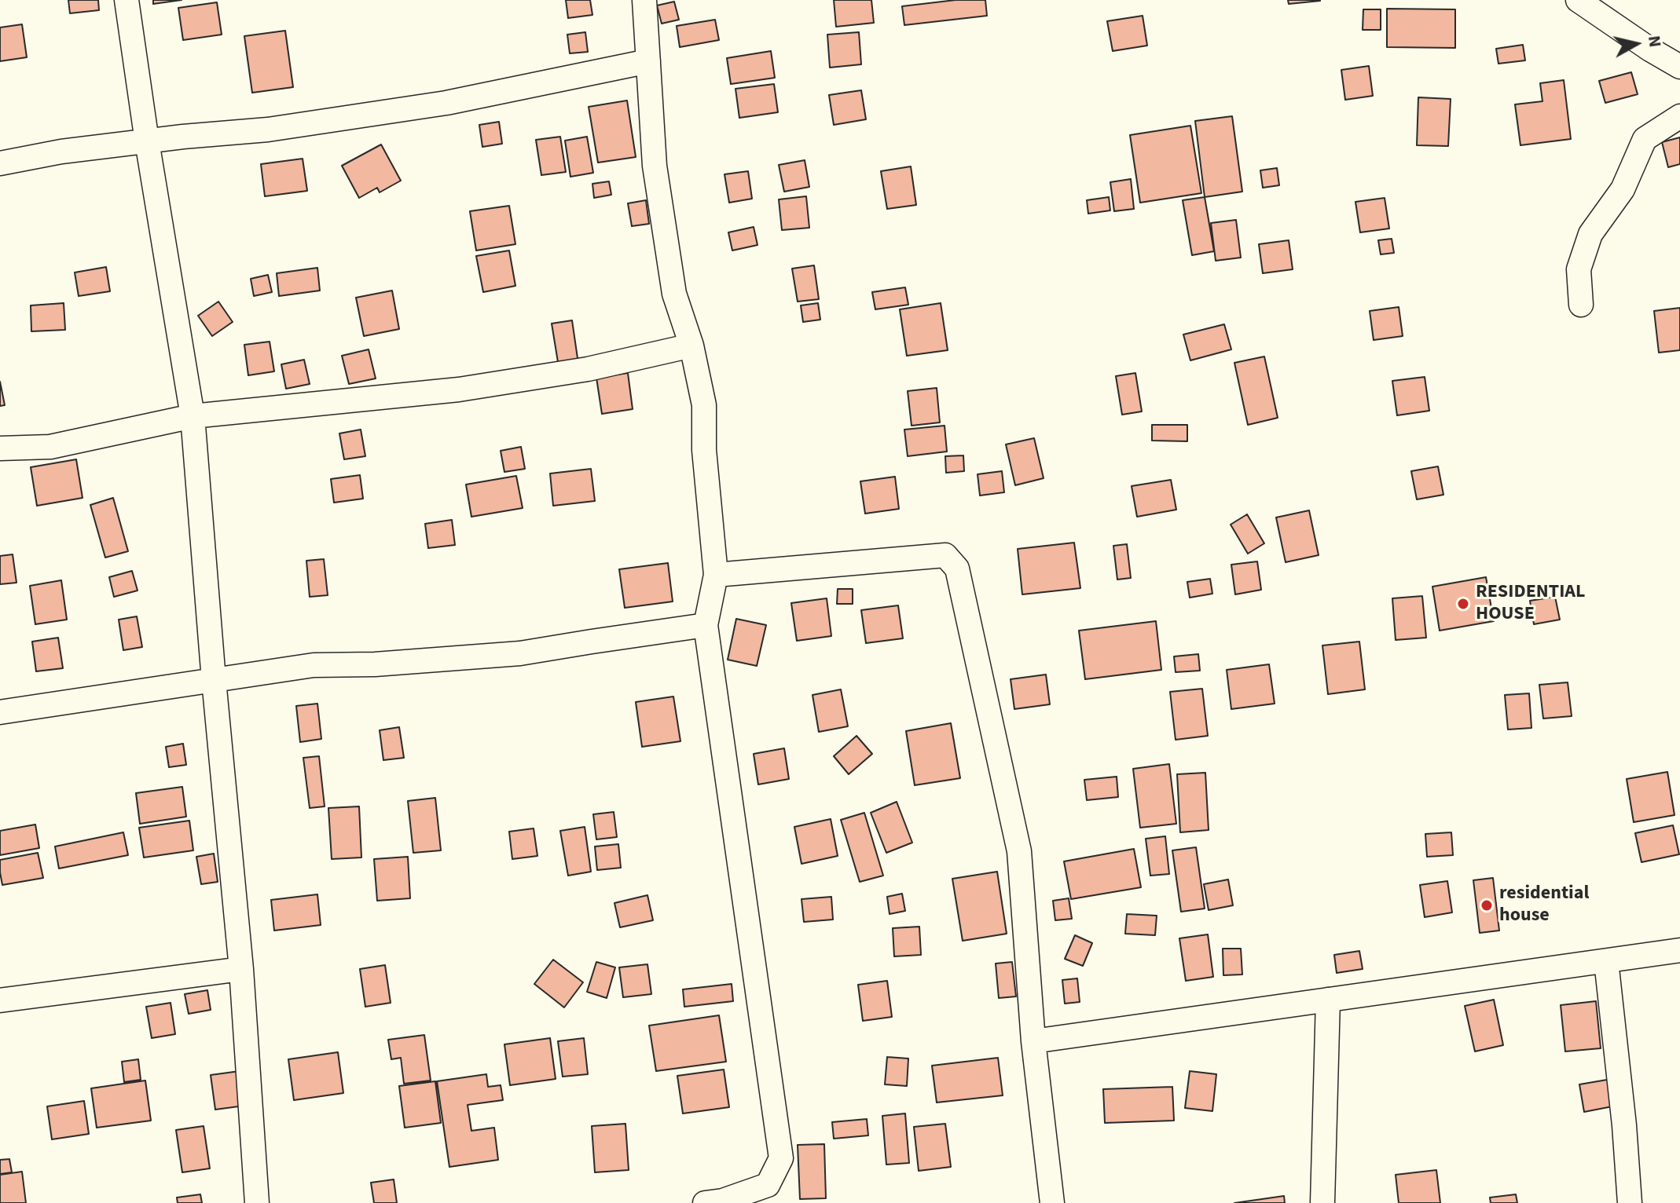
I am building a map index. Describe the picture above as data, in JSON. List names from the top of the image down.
{
  "places": ["RESIDENTIAL HOUSE", "residential house"],
  "north": "right"
}
